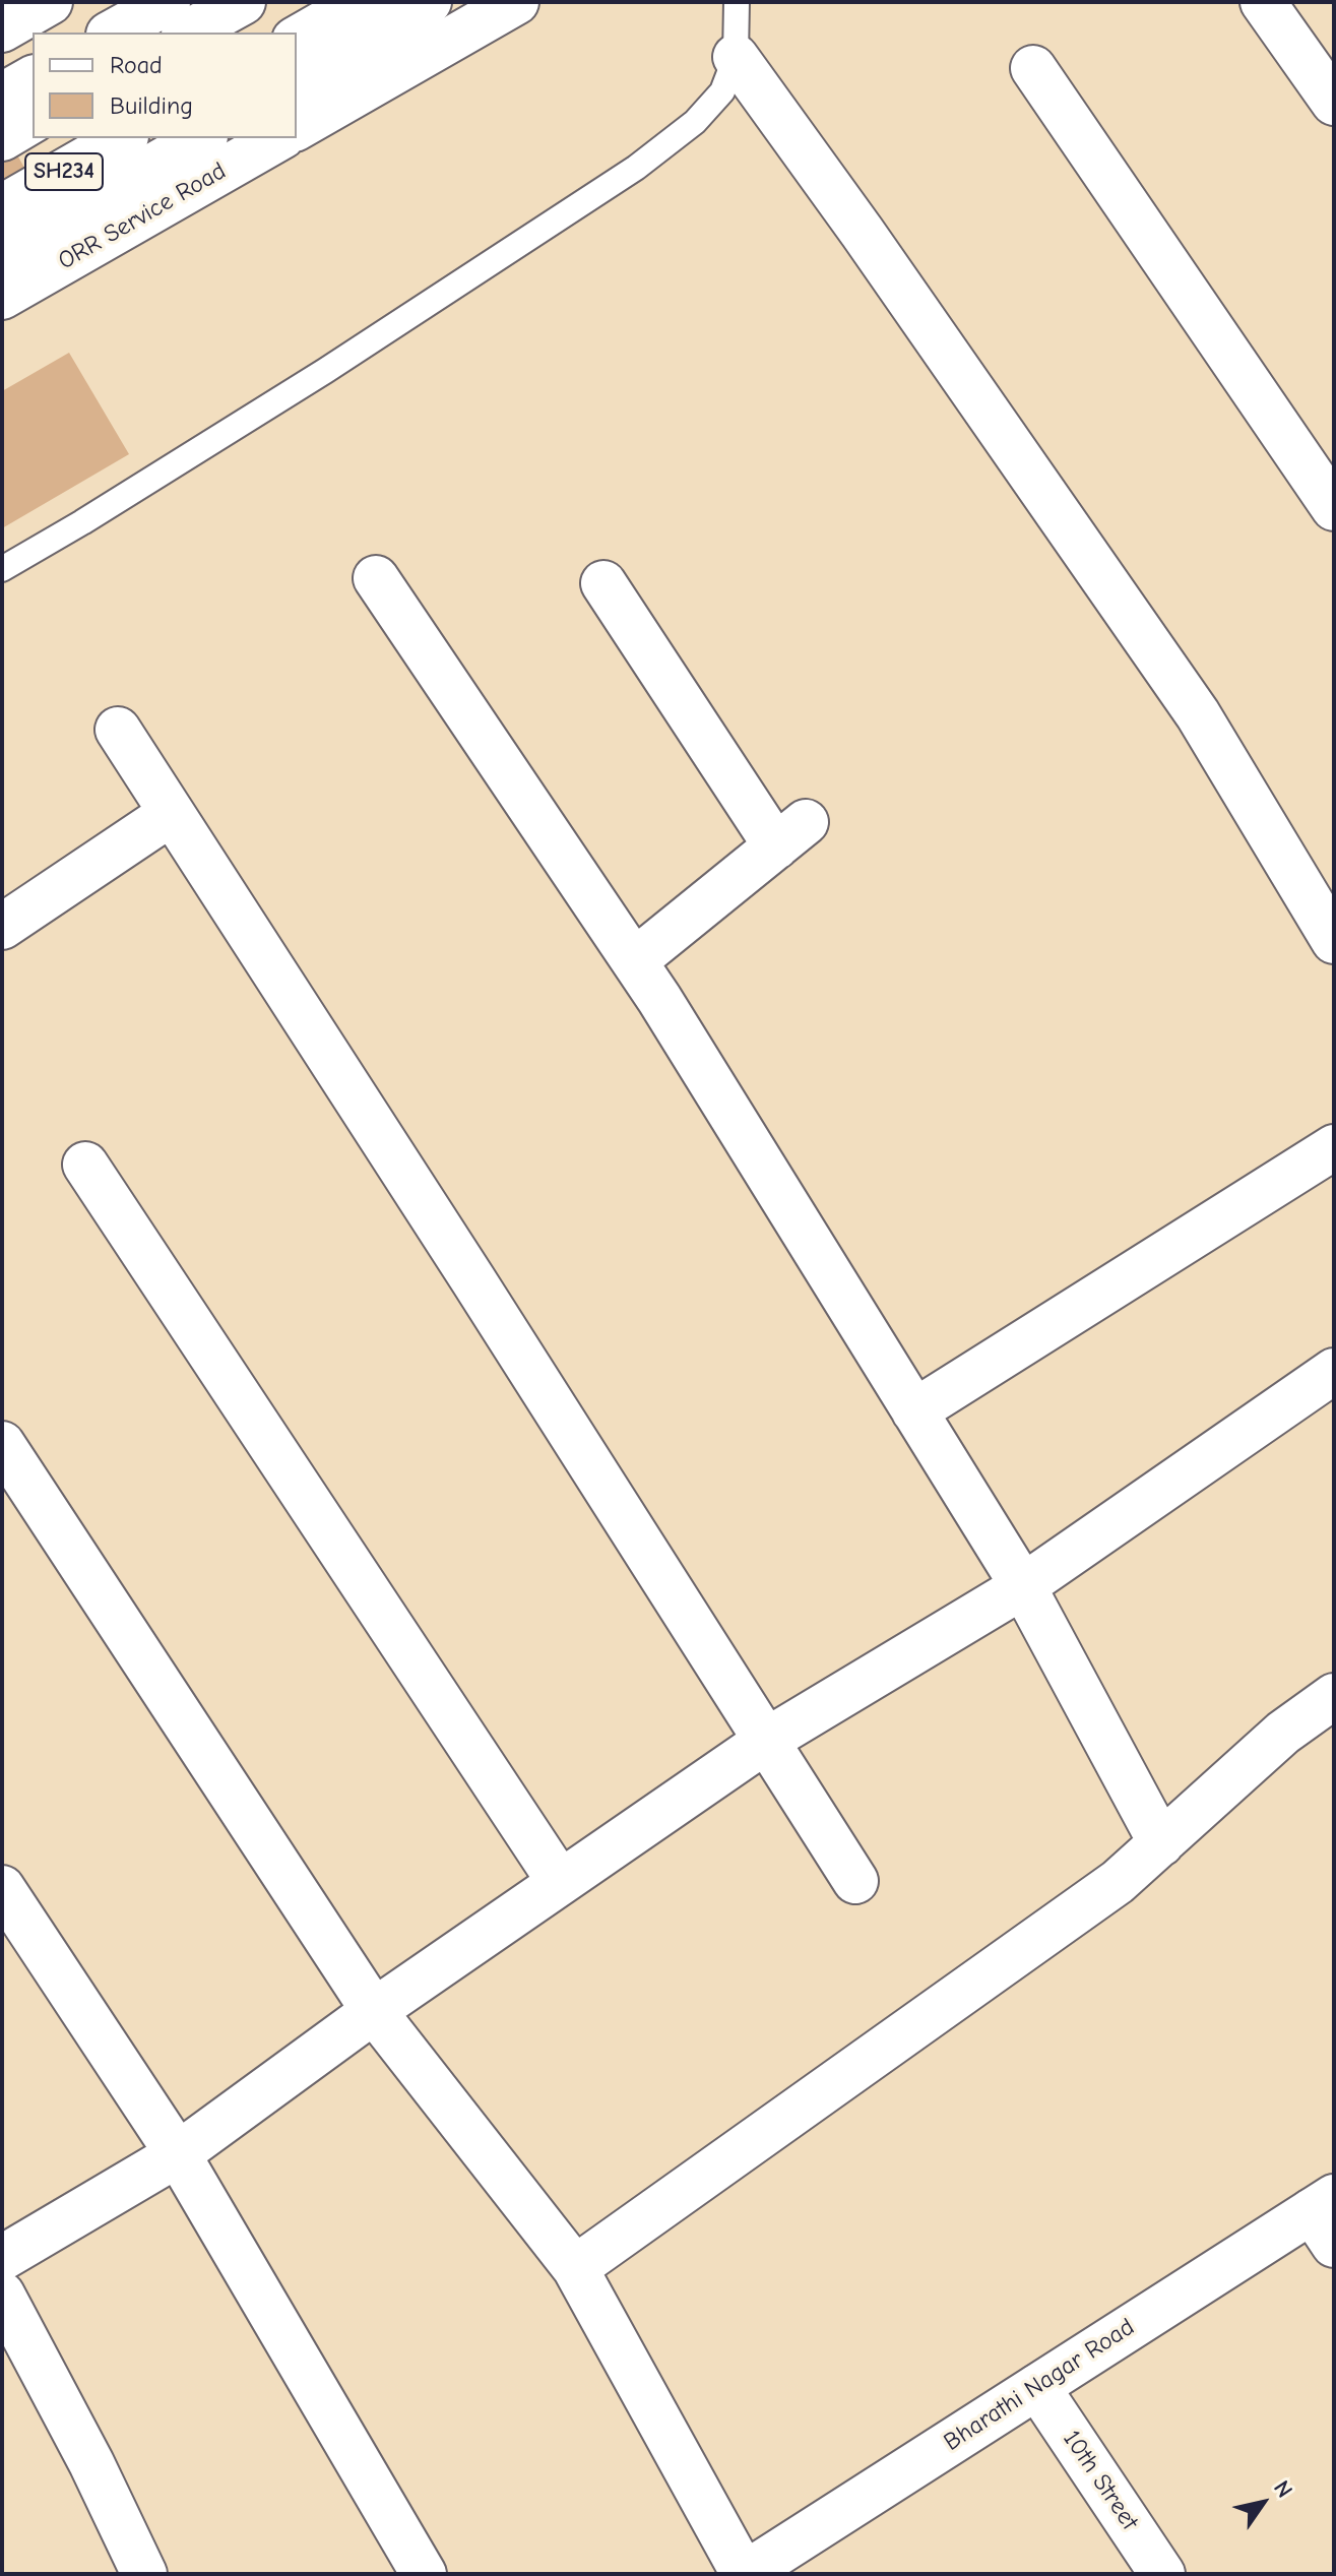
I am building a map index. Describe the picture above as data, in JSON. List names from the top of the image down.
{
  "streets": {
    "main road": [
      "SH234",
      "ORR Service Road",
      "Bharathi Nagar Road",
      "10th Street"
    ]
  },
  "crossings": [
    ["Bharathi Nagar Road", "10th Street"]
  ],
  "legend": ["Road", "Building"],
  "north": "top right"
}
